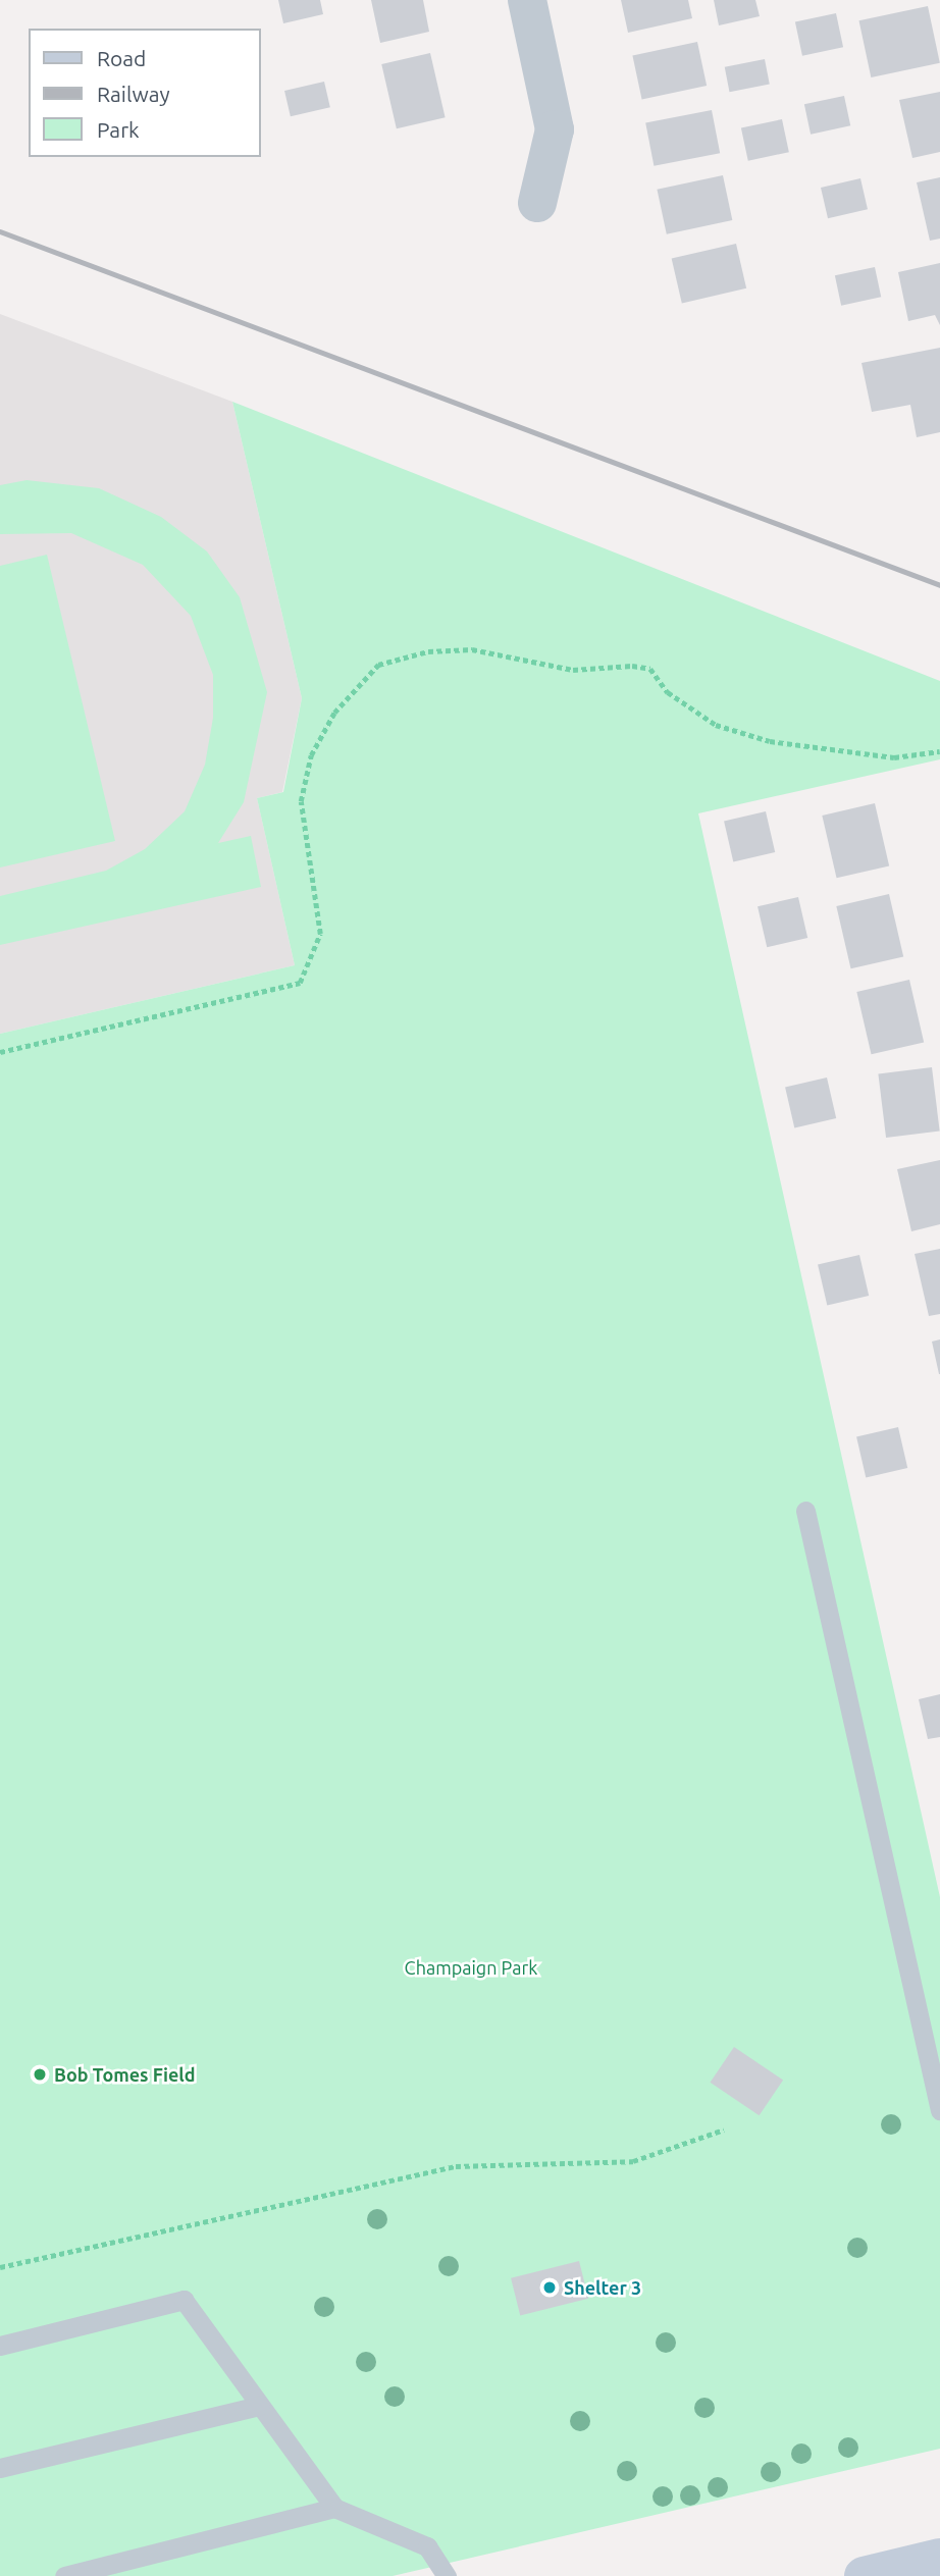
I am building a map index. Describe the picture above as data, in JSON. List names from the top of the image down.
{
  "parks": ["Champaign Park"],
  "places": ["Bob Tomes Field", "Shelter 3"],
  "legend": ["Road", "Railway", "Park"]
}
